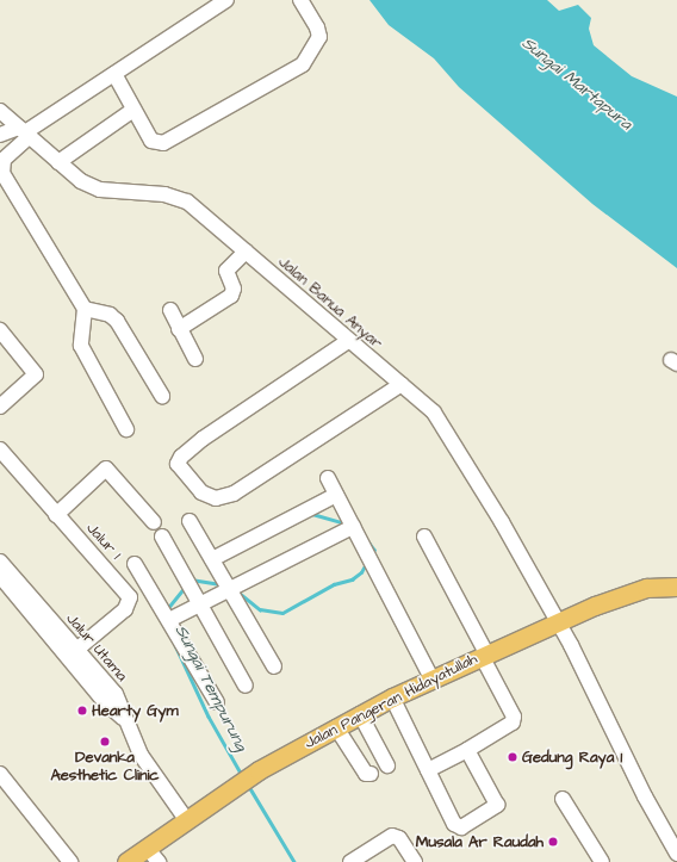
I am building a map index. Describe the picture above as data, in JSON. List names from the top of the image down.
{
  "streets": {
    "main road": ["Jalan Pangeran Hidayatullah"],
    "street": ["Jalan Banua Anyar", "Jalur 1", "Jalur Utama"]
  },
  "crossings": [
    ["Jalan Banua Anyar", "Jalan Pangeran Hidayatullah"],
    ["Jalur 1", "Jalur Utama"],
    ["Jalur Utama", "Jalan Pangeran Hidayatullah"]
  ],
  "water": ["Sungai Martapura", "Sungai Tempurung"],
  "places": [
    "Hearty Gym",
    "Devanka Aesthetic Clinic",
    "Gedung Raya 1",
    "Musala Ar Raudah"
  ]
}
